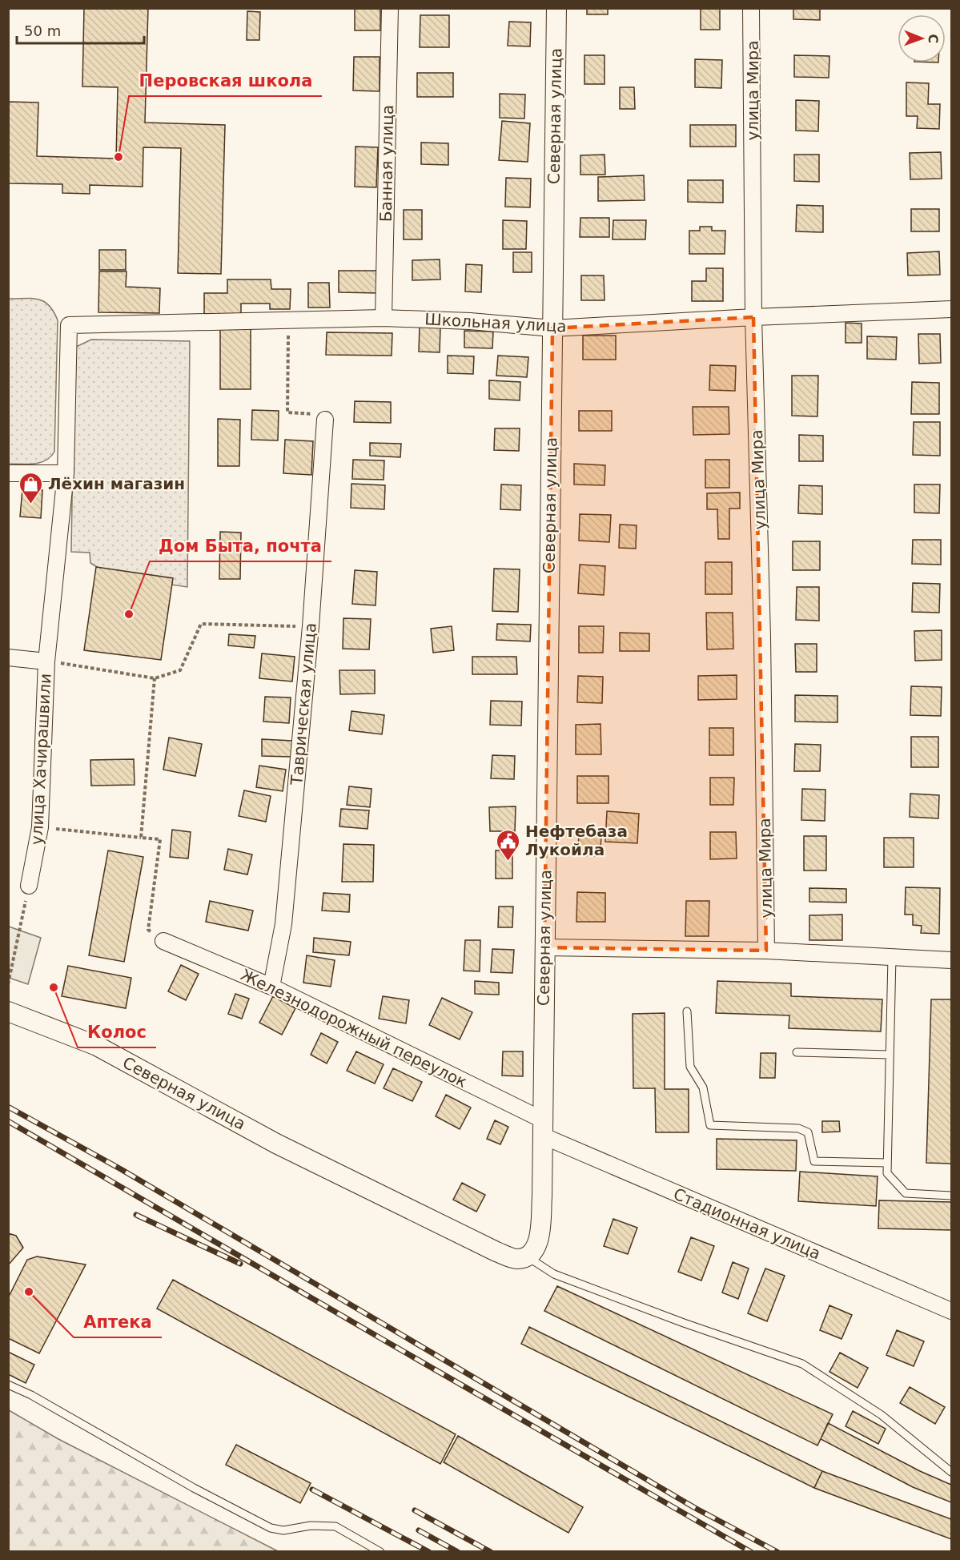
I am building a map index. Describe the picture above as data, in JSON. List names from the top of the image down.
{
  "streets": {
    "street": [
      "улица Мира",
      "Северная улица",
      "Банная улица",
      "Школьная улица",
      "Таврическая улица",
      "улица Хачирашвили",
      "Железнодорожный переулок",
      "Стадионная улица"
    ]
  },
  "crossings": [
    ["улица Мира", "Школьная улица"],
    ["Северная улица", "Школьная улица"],
    ["Северная улица", "Железнодорожный переулок"],
    ["Северная улица", "Стадионная улица"],
    ["Банная улица", "Школьная улица"],
    ["Школьная улица", "улица Хачирашвили"],
    ["Таврическая улица", "Железнодорожный переулок"],
    ["Железнодорожный переулок", "Стадионная улица"]
  ],
  "places": {
    "other": [
      "Перовская школа",
      "Дом Быта, почта",
      "Колос",
      "Аптека"
    ],
    "shop": ["Лёхин магазин"],
    "public building": ["Нефтебаза Лукойла"]
  },
  "scale_bar": "50 m",
  "north": "right"
}
